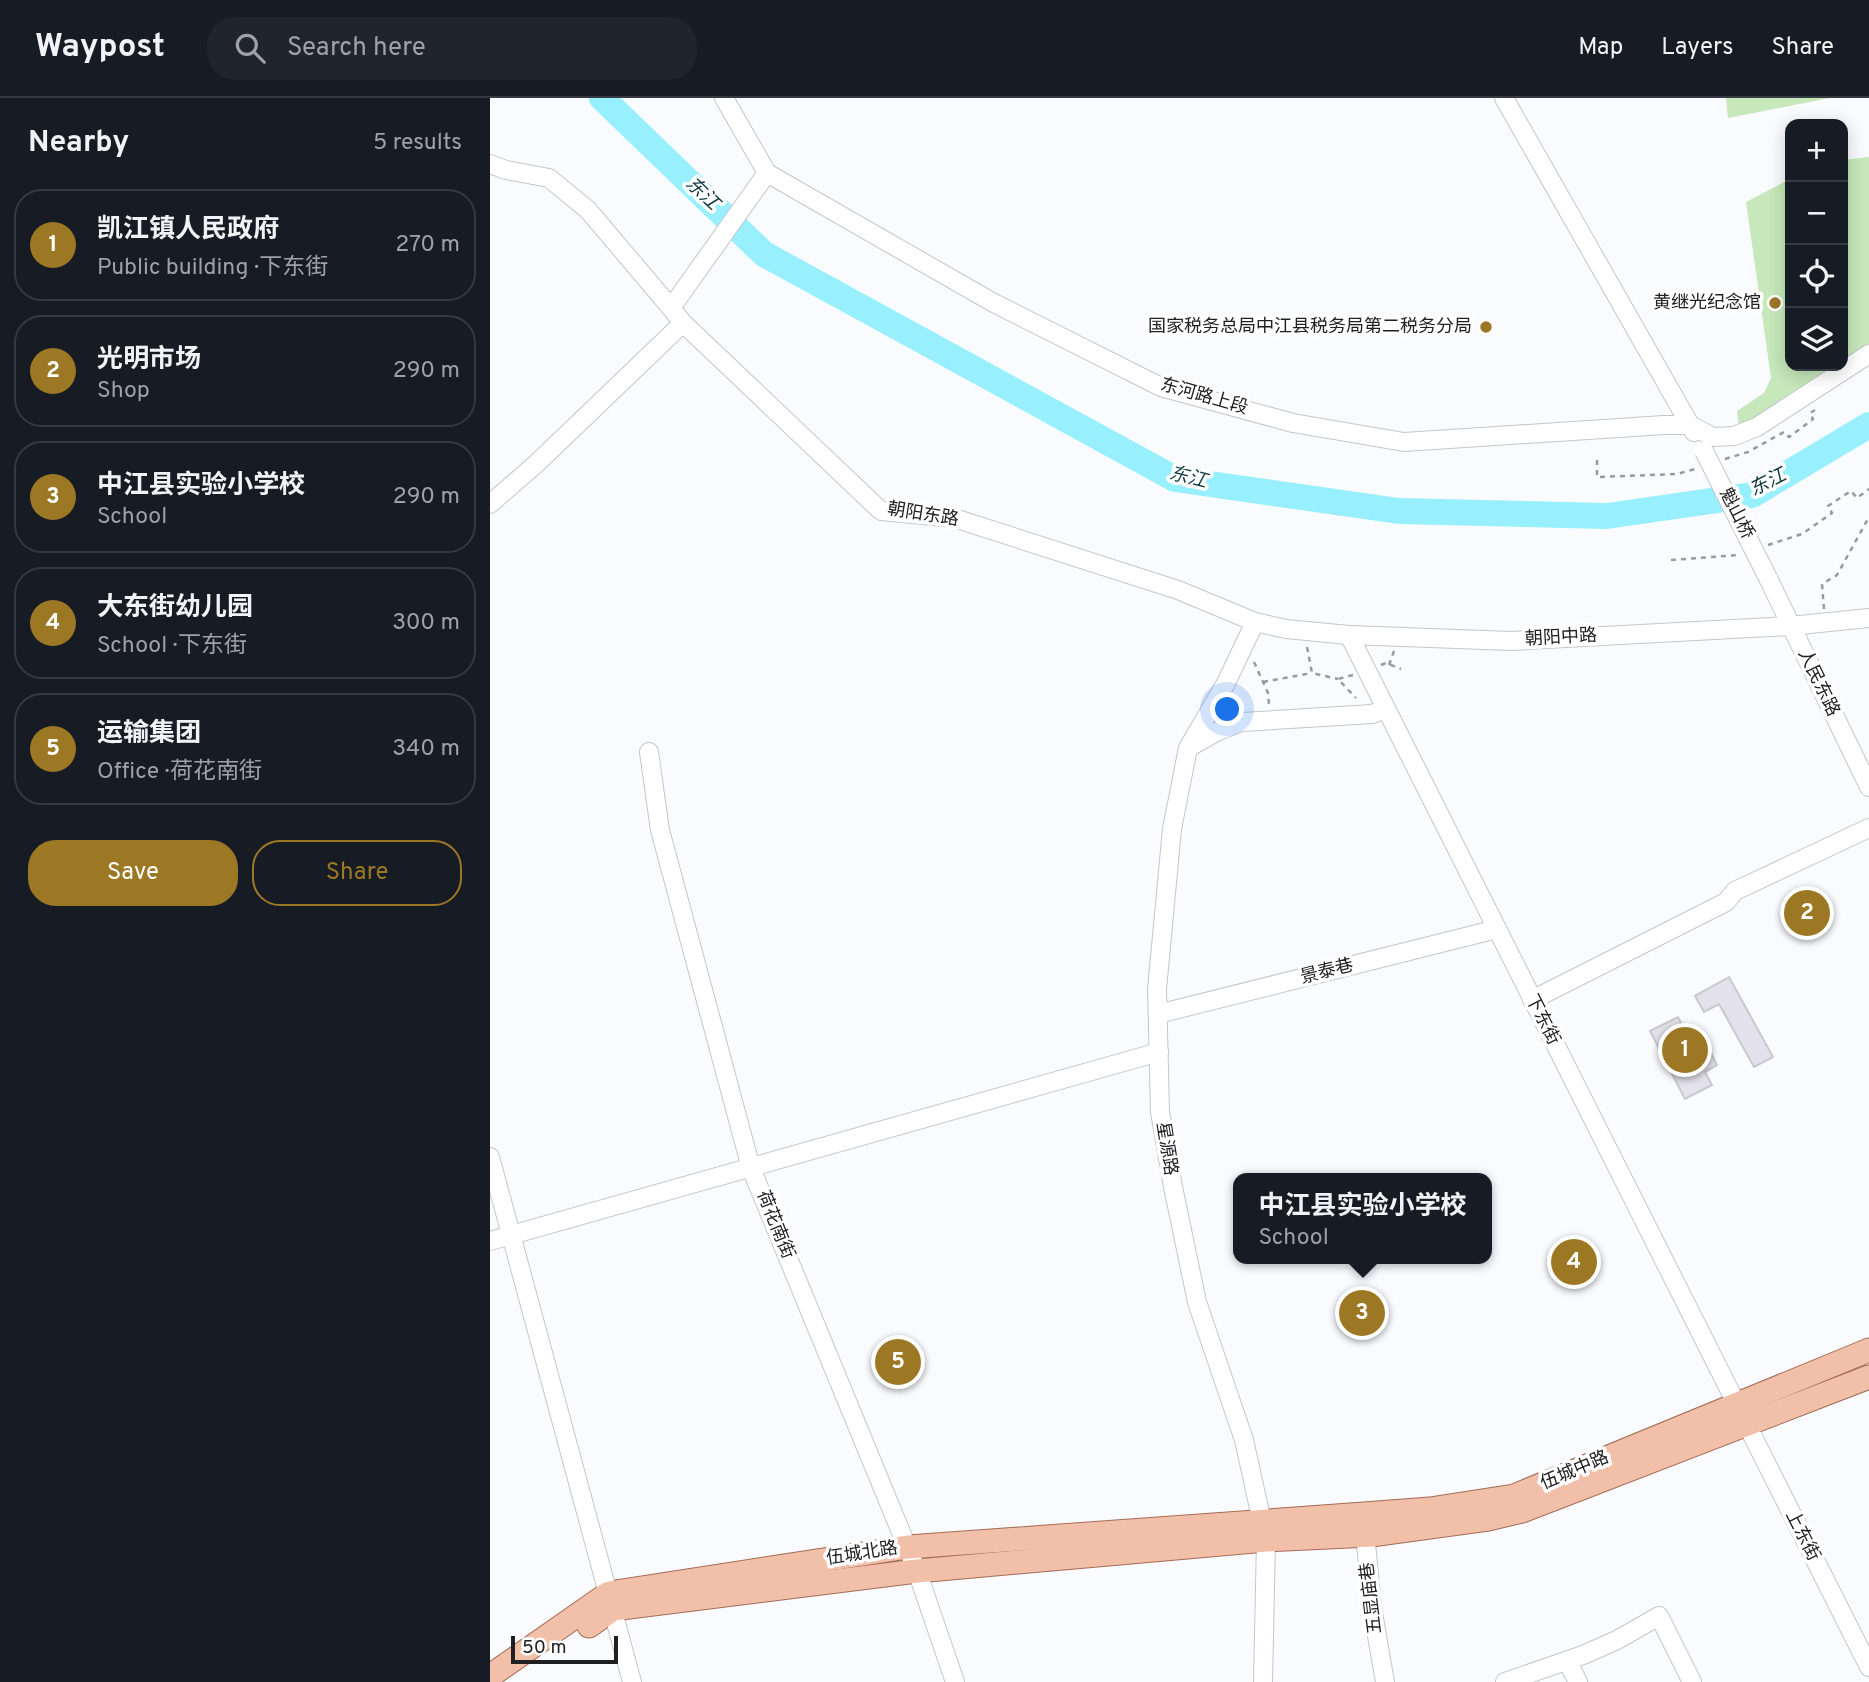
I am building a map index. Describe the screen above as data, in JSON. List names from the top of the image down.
{
  "streets": {
    "main road": ["伍城中路", "伍城北路"],
    "street": [
      "东河路上段",
      "魁山桥",
      "朝阳东路",
      "朝阳中路",
      "人民东路",
      "景泰巷",
      "下东街",
      "星源路",
      "荷花南街",
      "上东街",
      "五显庙巷"
    ]
  },
  "crossings": [
    ["东河路上段", "魁山桥"],
    ["魁山桥", "人民东路"],
    ["朝阳东路", "朝阳中路"],
    ["朝阳东路", "星源路"],
    ["朝阳中路", "人民东路"],
    ["朝阳中路", "下东街"],
    ["朝阳中路", "星源路"],
    ["景泰巷", "下东街"],
    ["景泰巷", "星源路"],
    ["下东街", "伍城中路"],
    ["下东街", "上东街"],
    ["星源路", "伍城中路"],
    ["星源路", "伍城北路"],
    ["荷花南街", "伍城北路"],
    ["伍城中路", "上东街"],
    ["伍城中路", "伍城北路"],
    ["伍城中路", "五显庙巷"]
  ],
  "water": ["东江"],
  "places": ["黄继光纪念馆", "国家税务总局中江县税务局第二税务分局"],
  "scale_bar": "50 m",
  "page": {
    "header": "Waypost",
    "search": "Search here",
    "nav": ["Map", "Layers", "Share"],
    "heading": ["Nearby", "5 results"],
    "map_buttons": ["+", "−"],
    "list": [
      {
        "mark": "1",
        "name": "凯江镇人民政府",
        "note": "Public building · 下东街",
        "value": "270 m"
      },
      {
        "mark": "2",
        "name": "光明市场",
        "note": "Shop",
        "value": "290 m"
      },
      {
        "mark": "3",
        "name": "中江县实验小学校",
        "note": "School",
        "value": "290 m"
      },
      {
        "mark": "4",
        "name": "大东街幼儿园",
        "note": "School · 下东街",
        "value": "300 m"
      },
      {
        "mark": "5",
        "name": "运输集团",
        "note": "Office · 荷花南街",
        "value": "340 m"
      }
    ],
    "buttons": ["Save", "Share"],
    "pins": [
      "2",
      "1",
      "4",
      "3",
      "5"
    ],
    "popup": ["中江县实验小学校", "School"],
    "scale": "50 m"
  }
}
